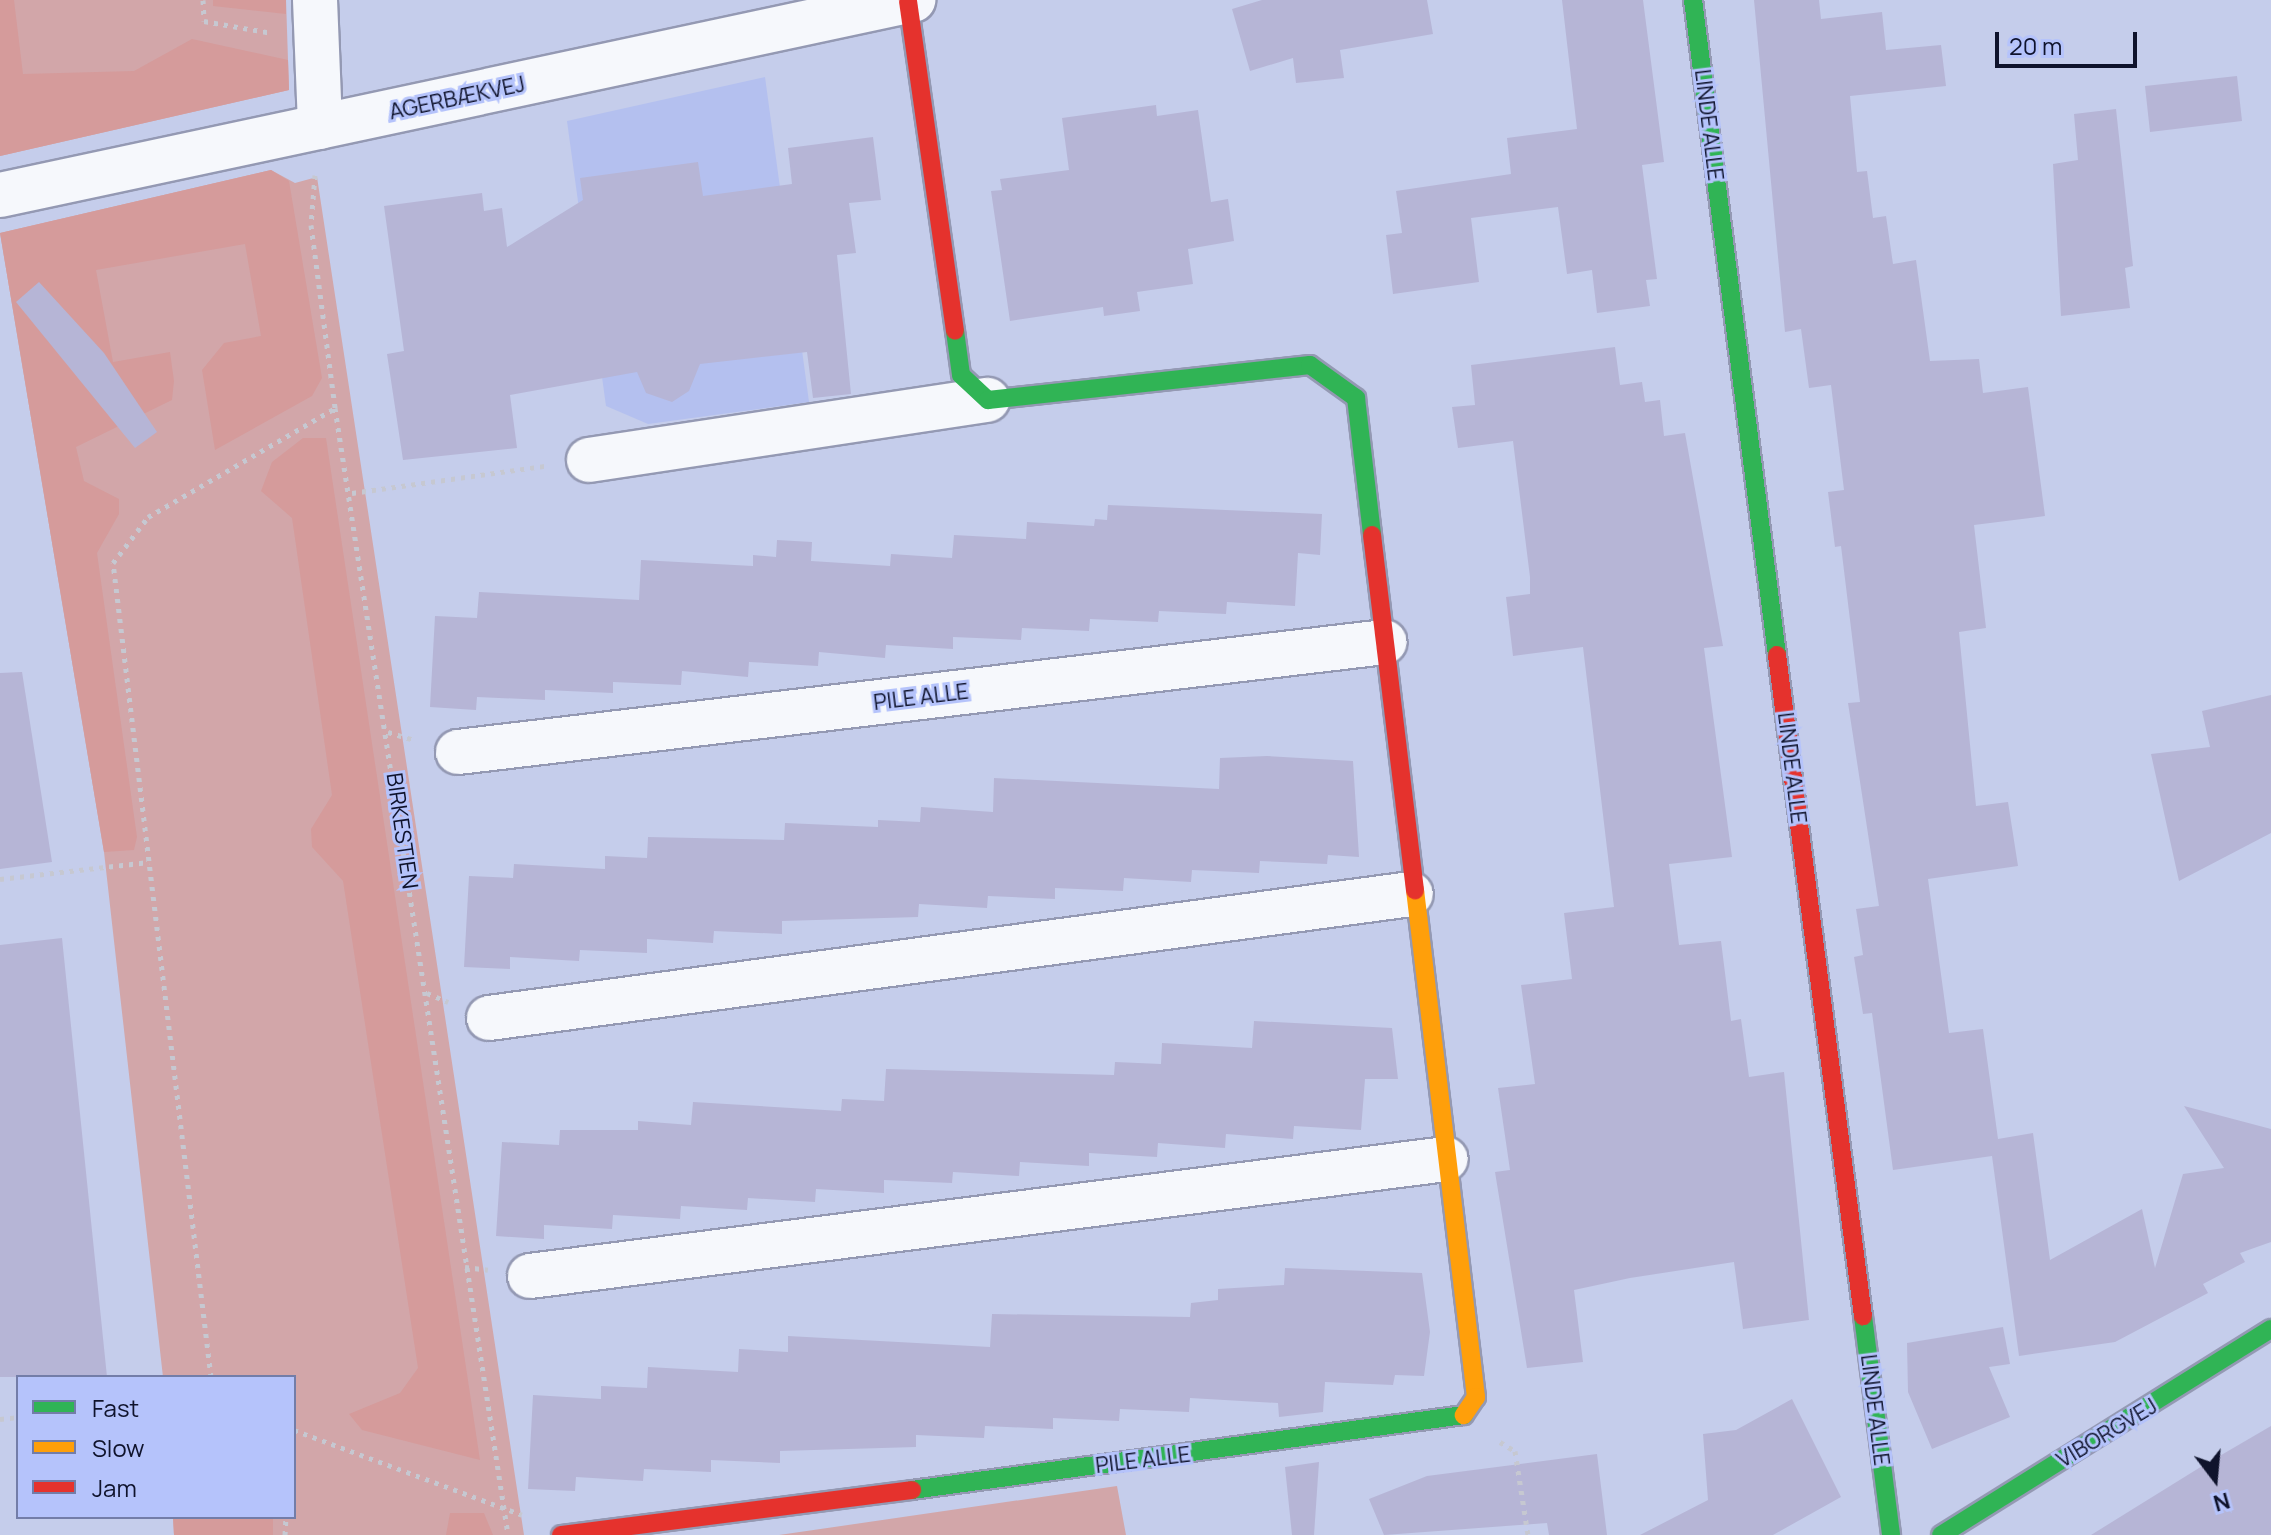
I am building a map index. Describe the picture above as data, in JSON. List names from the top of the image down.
{
  "streets": {
    "street": [
      "AGERBÆKVEJ",
      "LINDE ALLE",
      "PILE ALLE",
      "VIBORGVEJ"
    ],
    "path": ["BIRKESTIEN"]
  },
  "crossings": [
    ["AGERBÆKVEJ", "BIRKESTIEN"]
  ],
  "legend": ["Fast", "Slow", "Jam"],
  "scale_bar": "20 m",
  "north": "bottom"
}
